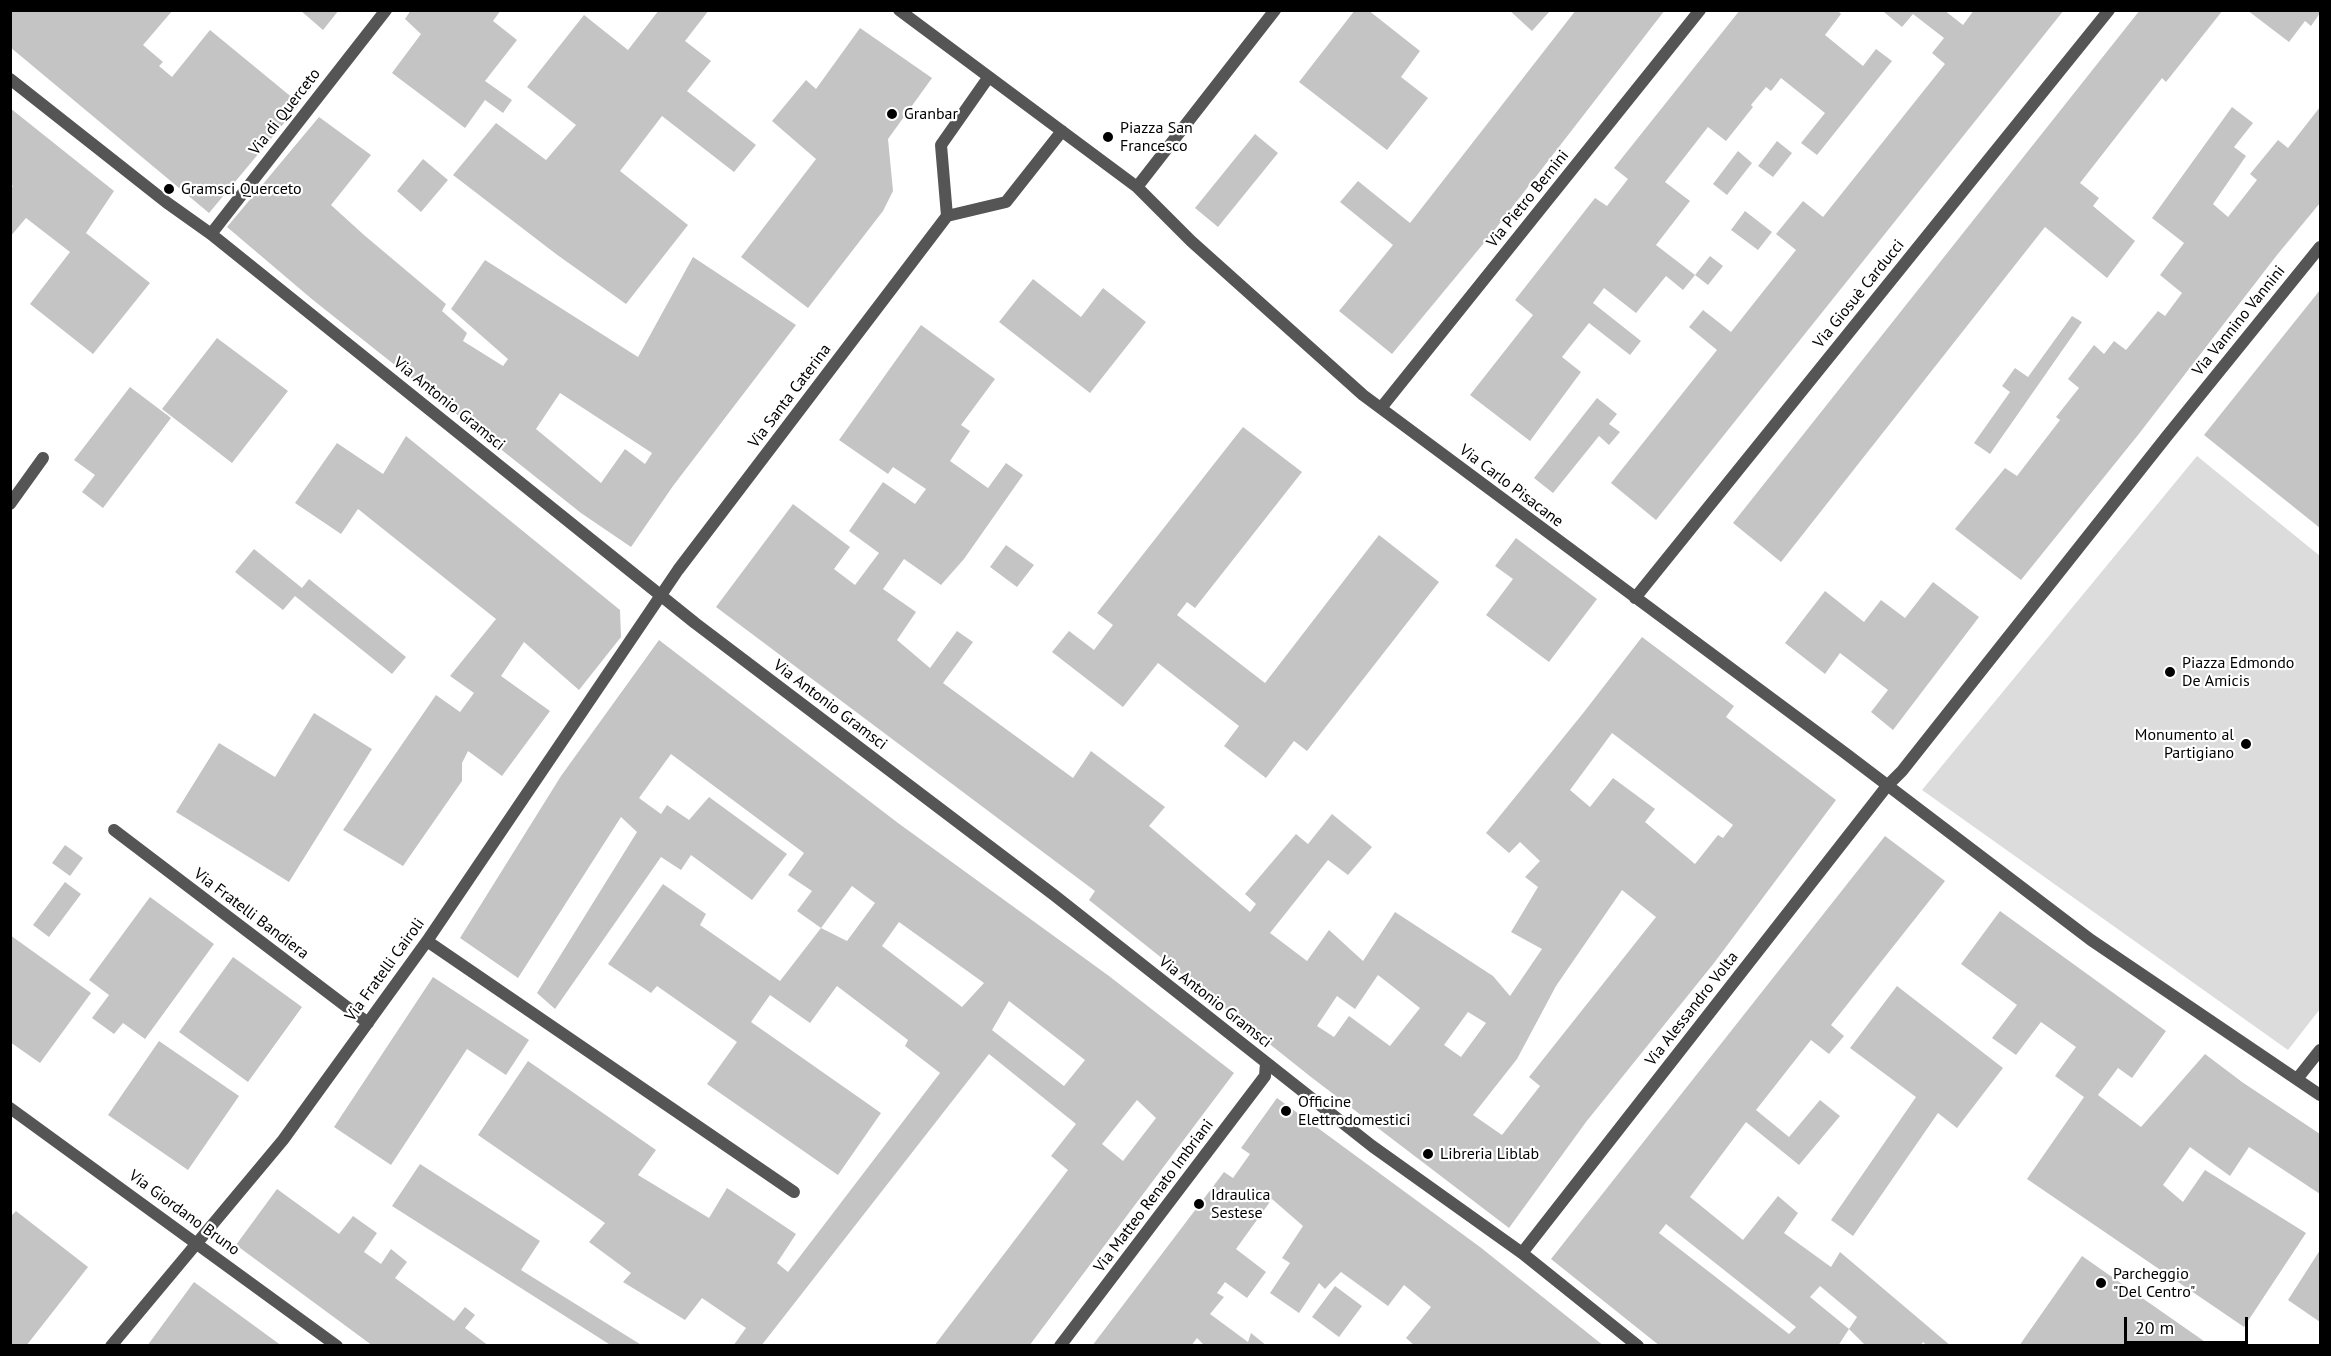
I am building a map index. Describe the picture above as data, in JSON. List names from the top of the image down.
{
  "streets": {
    "street": [
      "Via di Querceto",
      "Via Pietro Bernini",
      "Via Giosuè Carducci",
      "Via Vannino Vannini",
      "Via Santa Caterina",
      "Via Antonio Gramsci",
      "Via Carlo Pisacane",
      "Via Fratelli Bandiera",
      "Via Fratelli Cairoli",
      "Via Alessandro Volta",
      "Via Matteo Renato Imbriani",
      "Via Giordano Bruno"
    ]
  },
  "crossings": [
    ["Via di Querceto", "Via Antonio Gramsci"],
    ["Via Pietro Bernini", "Via Carlo Pisacane"],
    ["Via Giosuè Carducci", "Via Carlo Pisacane"],
    ["Via Vannino Vannini", "Via Carlo Pisacane"],
    ["Via Vannino Vannini", "Via Alessandro Volta"],
    ["Via Santa Caterina", "Via Antonio Gramsci"],
    ["Via Santa Caterina", "Via Fratelli Cairoli"],
    ["Via Antonio Gramsci", "Via Fratelli Cairoli"],
    ["Via Antonio Gramsci", "Via Alessandro Volta"],
    ["Via Antonio Gramsci", "Via Matteo Renato Imbriani"],
    ["Via Carlo Pisacane", "Via Alessandro Volta"],
    ["Via Fratelli Bandiera", "Via Fratelli Cairoli"],
    ["Via Fratelli Cairoli", "Via Giordano Bruno"]
  ],
  "places": [
    "Granbar",
    "Piazza San Francesco",
    "Gramsci Querceto",
    "Piazza Edmondo De Amicis",
    "Monumento al Partigiano",
    "Officine Elettrodomestici",
    "Libreria Liblab",
    "Idraulica Sestese",
    "Parcheggio \"Del Centro\""
  ],
  "scale_bar": "20 m"
}
